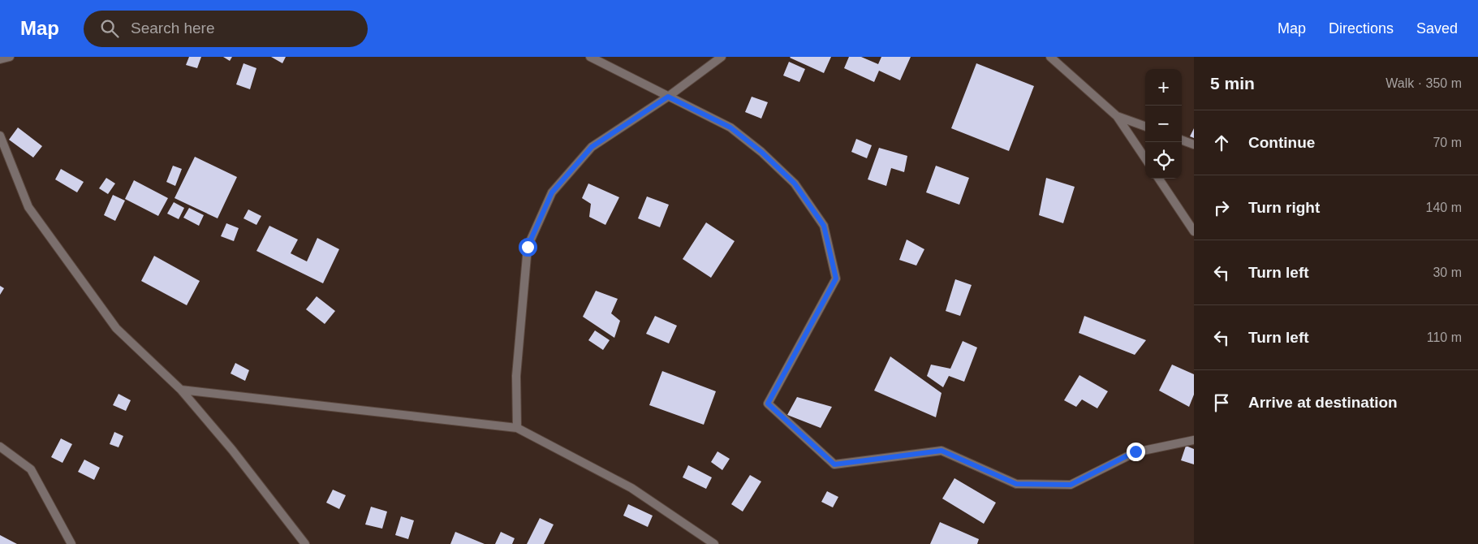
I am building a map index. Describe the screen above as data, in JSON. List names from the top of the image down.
{
  "page": {
    "header": "Map",
    "search": "Search here",
    "nav": ["Map", "Directions", "Saved"],
    "heading": ["5 min", "Walk · 350 m"],
    "map_buttons": ["+", "−"],
    "list": [
      ["Continue", "70 m"],
      ["Turn right", "140 m"],
      ["Turn left", "30 m"],
      ["Turn left", "110 m"],
      "Arrive at destination"
    ]
  }
}
